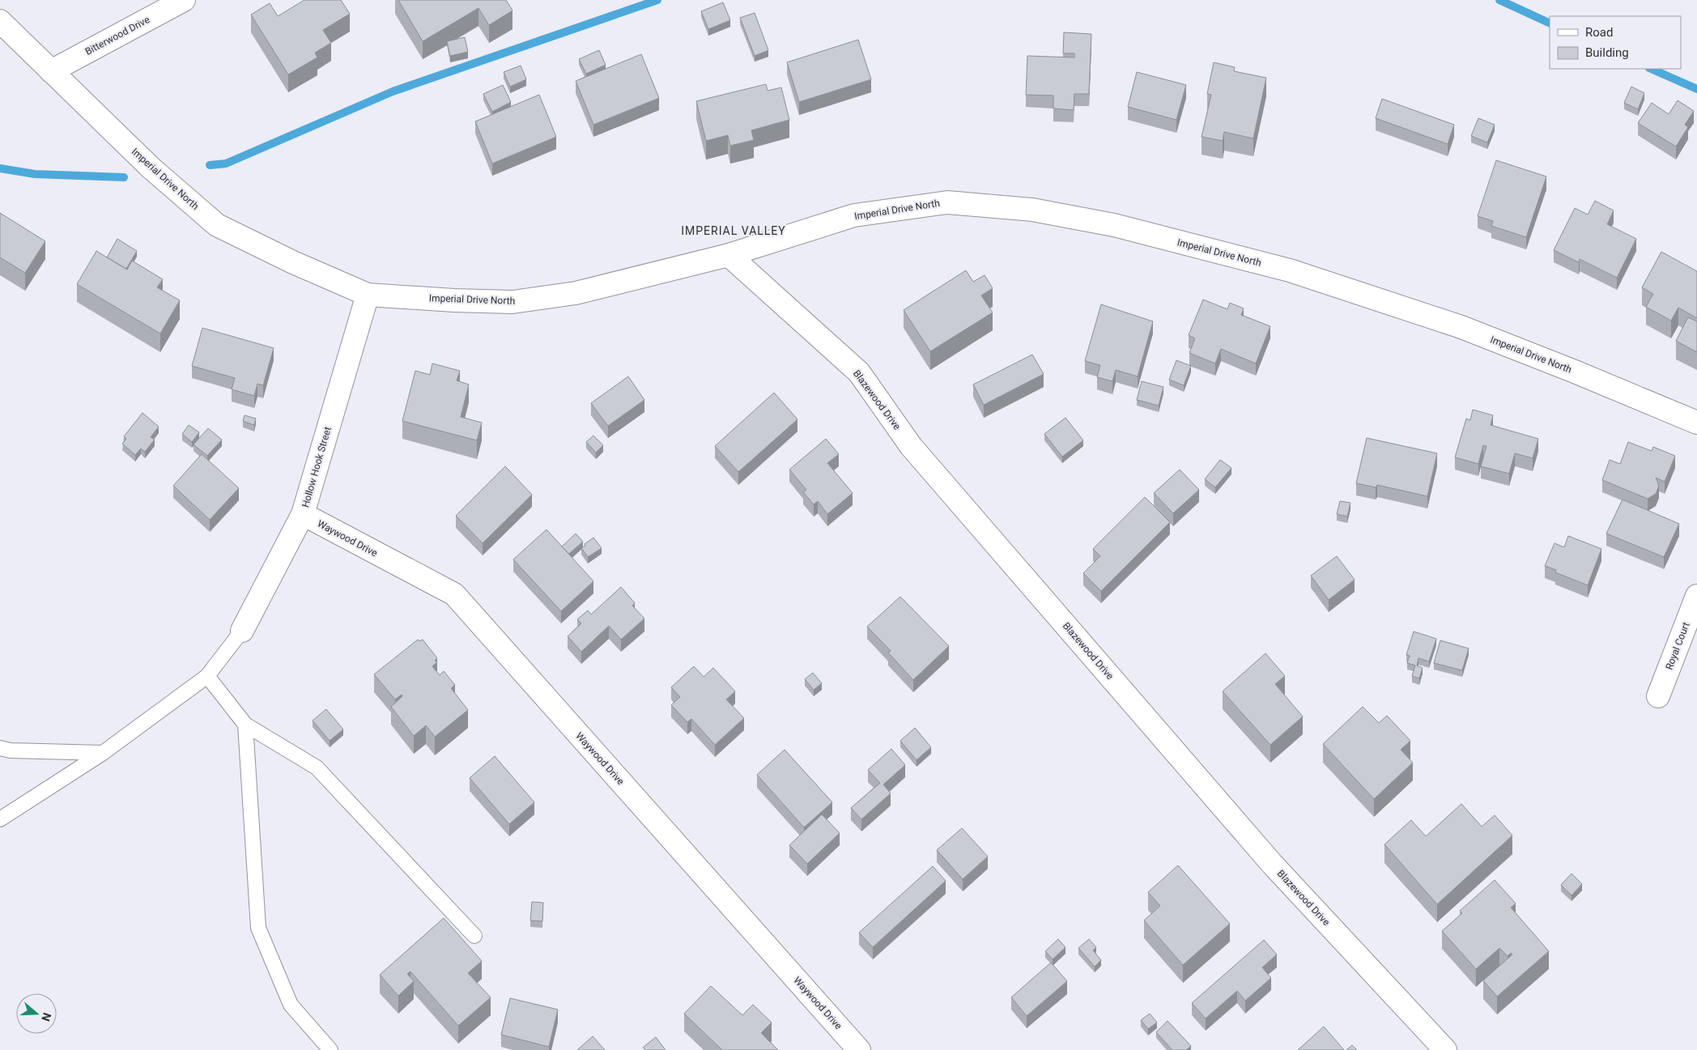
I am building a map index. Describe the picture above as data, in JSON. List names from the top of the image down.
{
  "streets": {
    "street": [
      "Bitterwood Drive",
      "Imperial Drive North",
      "Blazewood Drive",
      "Hollow Hook Street",
      "Waywood Drive",
      "Royal Court"
    ]
  },
  "crossings": [
    ["Bitterwood Drive", "Imperial Drive North"],
    ["Imperial Drive North", "Blazewood Drive"],
    ["Imperial Drive North", "Hollow Hook Street"],
    ["Hollow Hook Street", "Waywood Drive"]
  ],
  "districts": ["IMPERIAL VALLEY"],
  "legend": ["Road", "Building"],
  "north": "right"
}
